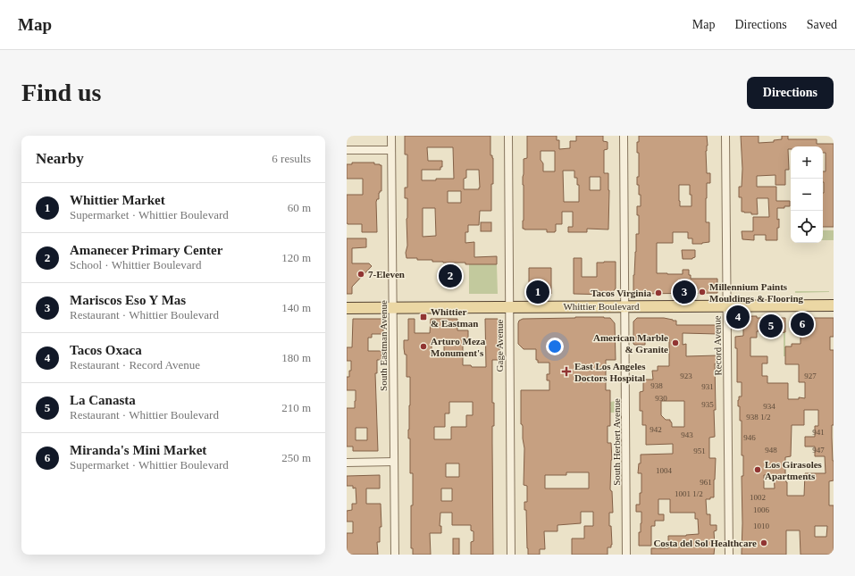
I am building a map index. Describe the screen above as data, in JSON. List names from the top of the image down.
{
  "streets": {
    "main road": ["Whittier Boulevard"],
    "street": [
      "South Eastman Avenue",
      "Gage Avenue",
      "Record Avenue",
      "South Herbert Avenue"
    ]
  },
  "crossings": [
    ["Whittier Boulevard", "South Eastman Avenue"],
    ["Whittier Boulevard", "Gage Avenue"],
    ["Whittier Boulevard", "Record Avenue"],
    ["Whittier Boulevard", "South Herbert Avenue"]
  ],
  "places": {
    "other": [
      "7-Eleven",
      "Millennium Paints Mouldings & Flooring",
      "Tacos Virginia",
      "American Marble & Granite",
      "Arturo Meza Monument's",
      "Los Girasoles Apartments",
      "Costa del Sol Healthcare"
    ],
    "transit": ["Whittier & Eastman"],
    "health": ["East Los Angeles Doctors Hospital"]
  },
  "house_numbers": [
    "923",
    "927",
    "938",
    "931",
    "930",
    "935",
    "934",
    "938 1/2",
    "942",
    "941",
    "943",
    "946",
    "948",
    "947",
    "951",
    "1004",
    "961",
    "1001 1/2",
    "1002",
    "1006",
    "1010"
  ],
  "page": {
    "header": "Map",
    "nav": ["Map", "Directions", "Saved"],
    "buttons": "Directions",
    "title": "Find us",
    "heading": ["Nearby", "6 results"],
    "map_buttons": ["+", "−"],
    "list": [
      {
        "mark": "1",
        "name": "Whittier Market",
        "note": "Supermarket · Whittier Boulevard",
        "value": "60 m"
      },
      {
        "mark": "2",
        "name": "Amanecer Primary Center",
        "note": "School · Whittier Boulevard",
        "value": "120 m"
      },
      {
        "mark": "3",
        "name": "Mariscos Eso Y Mas",
        "note": "Restaurant · Whittier Boulevard",
        "value": "140 m"
      },
      {
        "mark": "4",
        "name": "Tacos Oxaca",
        "note": "Restaurant · Record Avenue",
        "value": "180 m"
      },
      {
        "mark": "5",
        "name": "La Canasta",
        "note": "Restaurant · Whittier Boulevard",
        "value": "210 m"
      },
      {
        "mark": "6",
        "name": "Miranda's Mini Market",
        "note": "Supermarket · Whittier Boulevard",
        "value": "250 m"
      }
    ],
    "pins": [
      "2",
      "1",
      "3",
      "4",
      "6",
      "5"
    ]
  }
}
